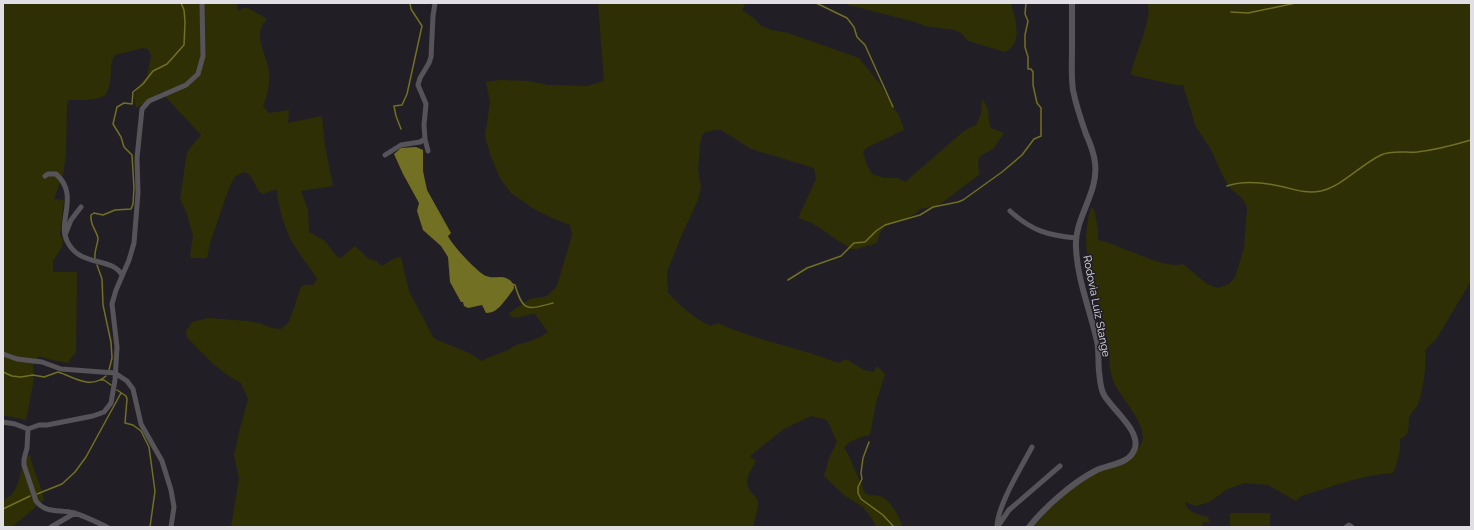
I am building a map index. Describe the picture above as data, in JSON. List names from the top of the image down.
{
  "streets": {
    "street": ["Rodovia Luiz Stange"]
  }
}
